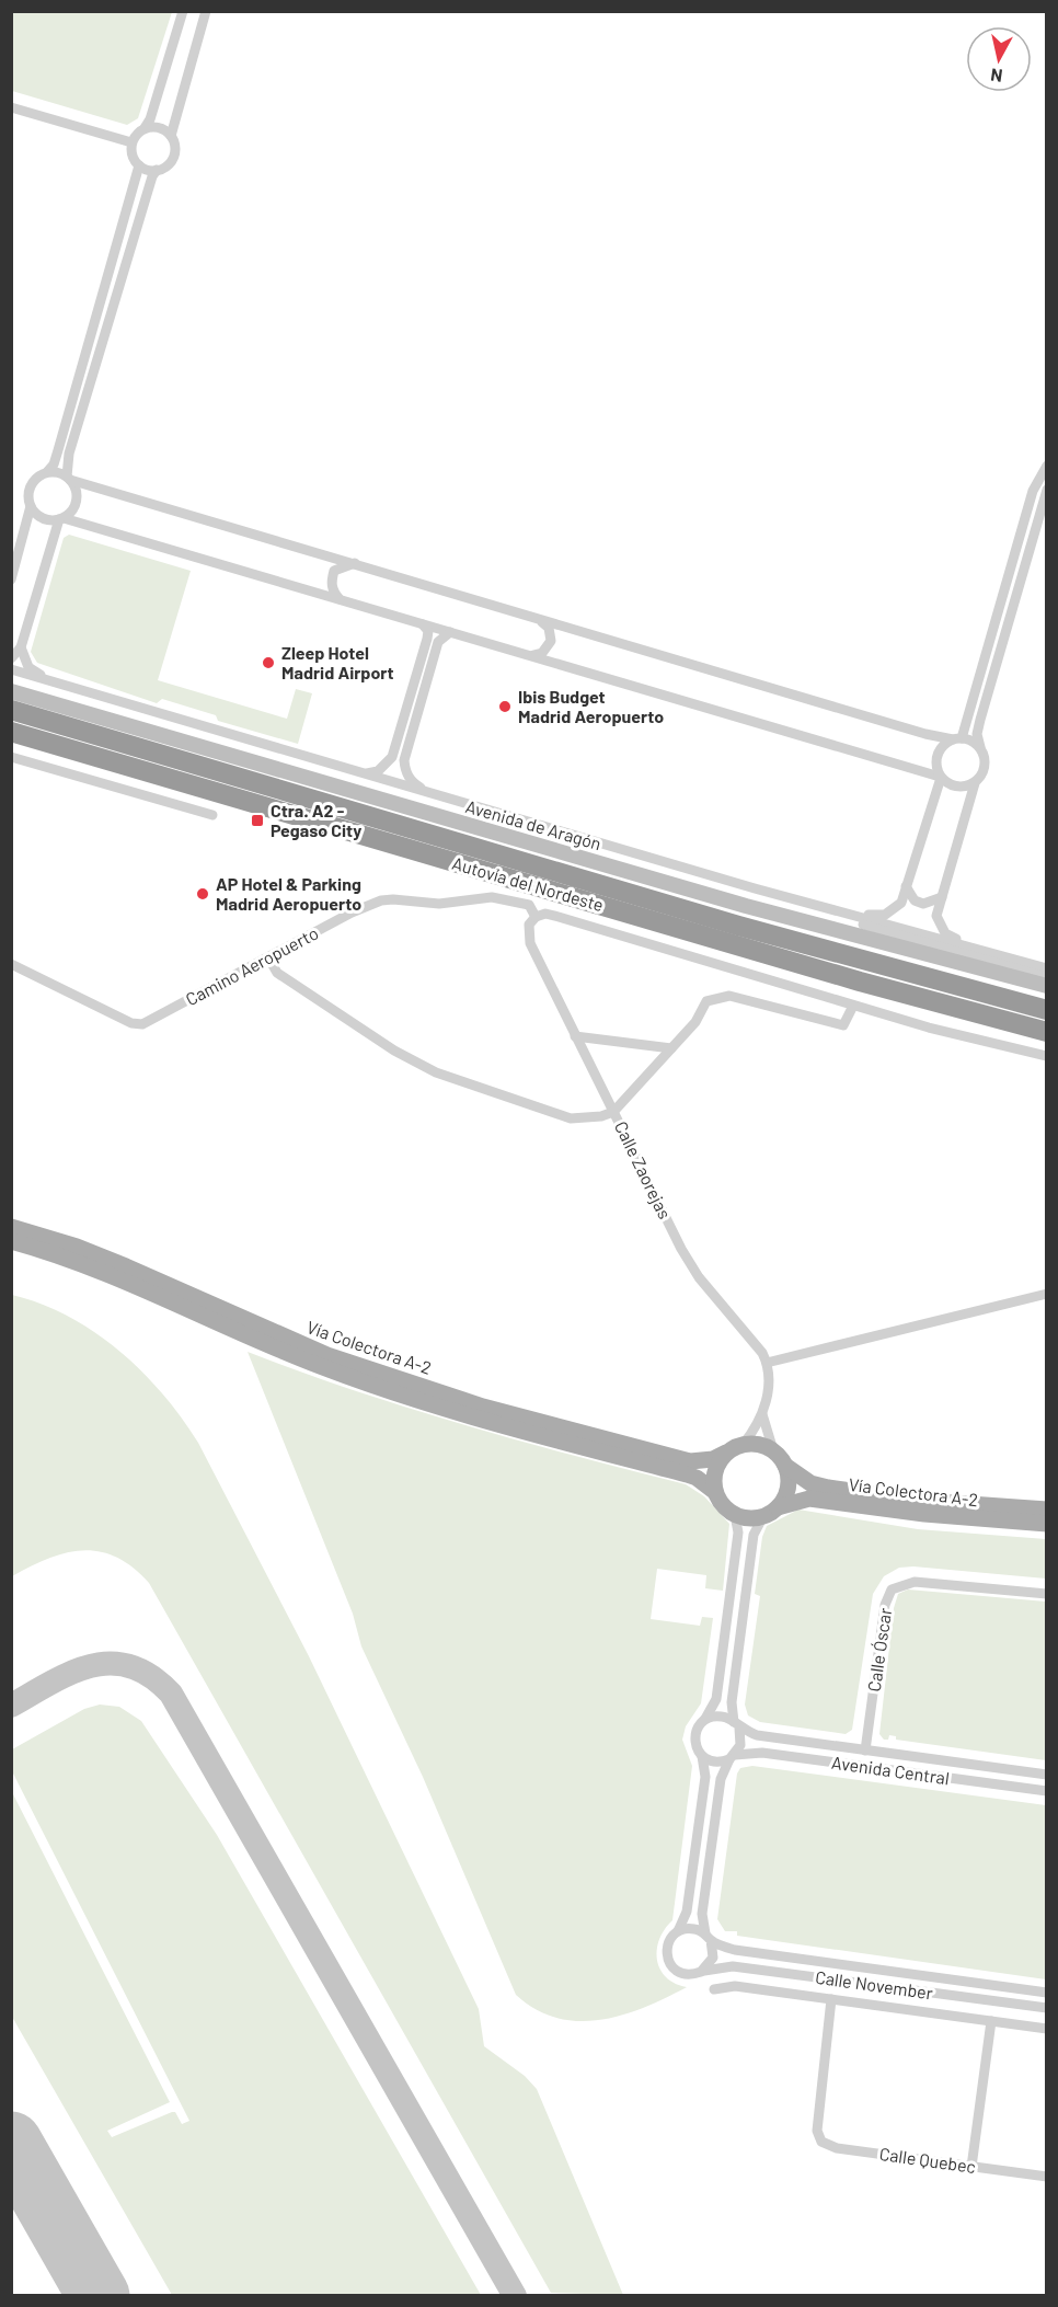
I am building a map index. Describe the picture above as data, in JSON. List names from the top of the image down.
{
  "streets": {
    "highway": ["Autovía del Nordeste"],
    "main road": ["Vía Colectora A-2"],
    "street": [
      "Avenida de Aragón",
      "Camino Aeropuerto",
      "Calle Zaorejas",
      "Calle Óscar",
      "Avenida Central",
      "Calle November",
      "Calle Quebec"
    ]
  },
  "crossings": [
    ["Camino Aeropuerto", "Calle Zaorejas"],
    ["Calle Óscar", "Avenida Central"],
    ["Calle November", "Calle Quebec"]
  ],
  "places": {
    "other": ["Zleep Hotel Madrid Airport", "Ibis Budget Madrid Aeropuerto", "AP Hotel & Parking Madrid Aeropuerto"],
    "transit": ["Ctra. A2 - Pegaso City"]
  },
  "north": "bottom"
}
